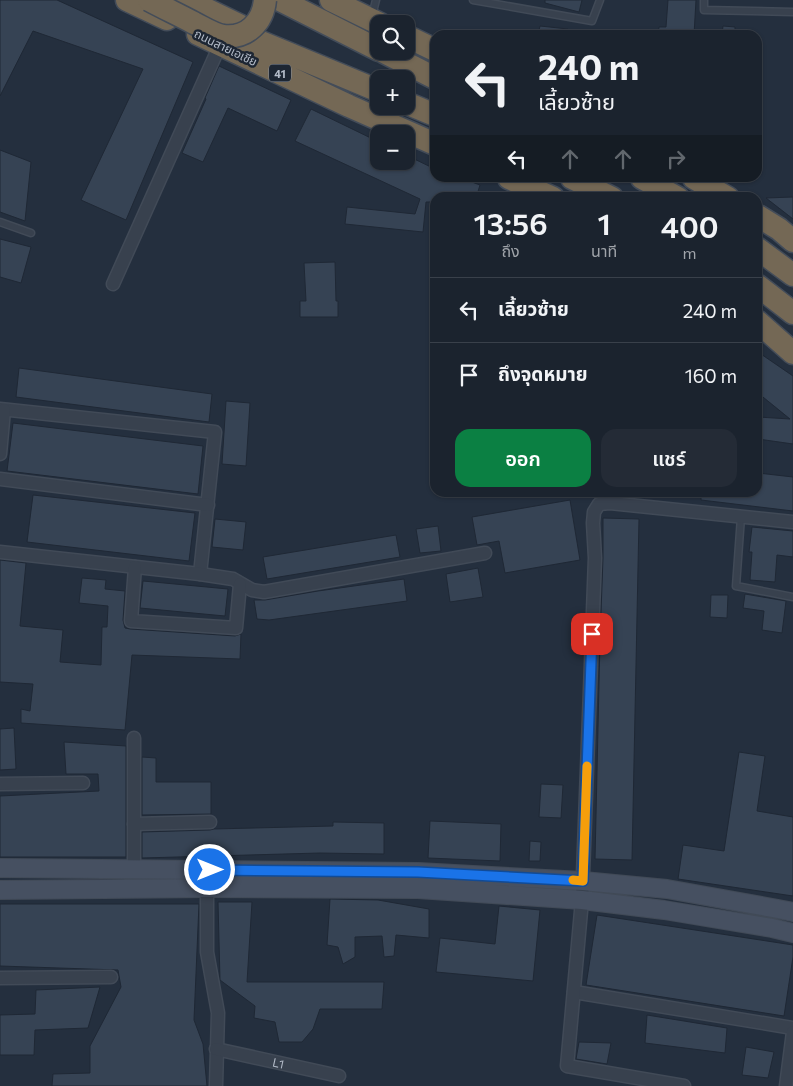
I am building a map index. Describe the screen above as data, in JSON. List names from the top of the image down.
{
  "streets": {
    "highway": ["ถนนสายเอเชีย", "41"],
    "street": ["L1"]
  },
  "page": {
    "map_buttons": ["+", "−"],
    "turn": ["240 m", "เลี้ยวซ้าย"],
    "eta": [
      "13:56",
      "ถึง",
      "1",
      "นาที",
      "400",
      "m"
    ],
    "list": [
      {
        "name": "เลี้ยวซ้าย",
        "value": "240 m"
      },
      {
        "name": "ถึงจุดหมาย",
        "value": "160 m"
      }
    ],
    "buttons": ["ออก", "แชร์"]
  }
}
